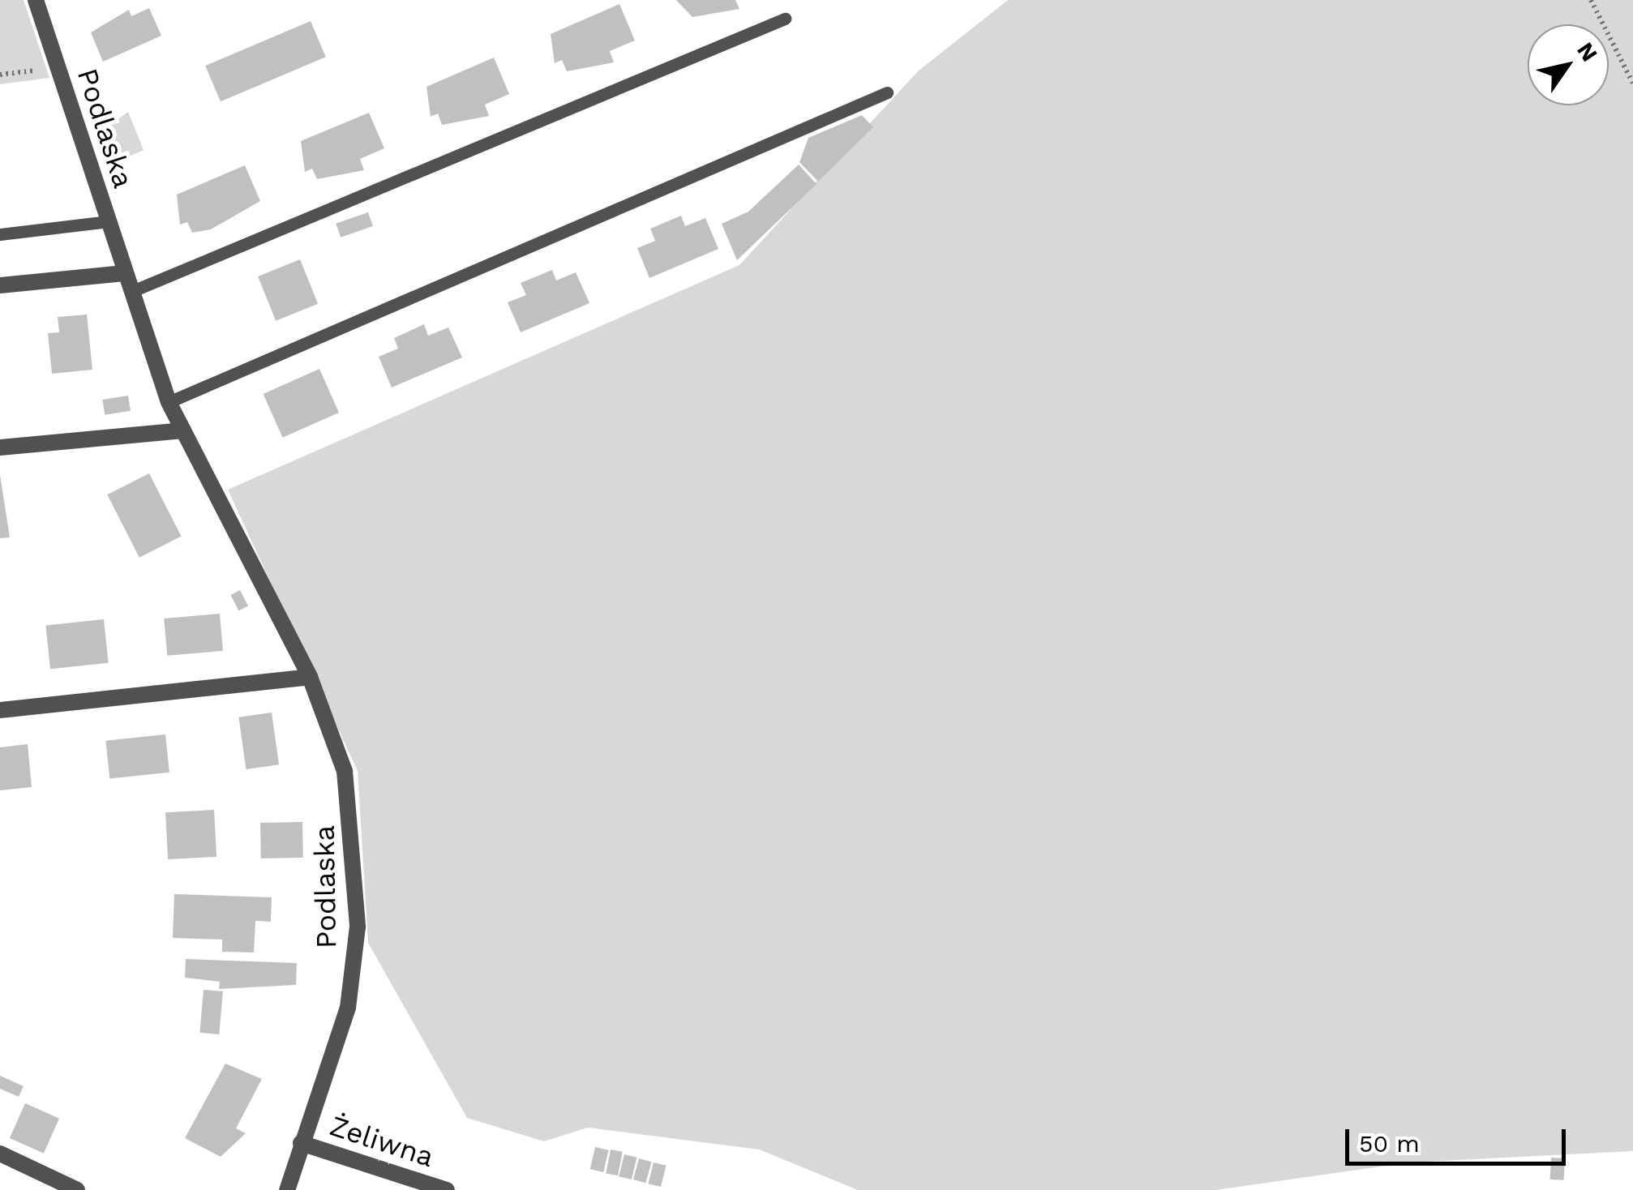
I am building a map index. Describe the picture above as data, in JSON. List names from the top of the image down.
{
  "streets": {
    "street": ["Podlaska", "Żeliwna"]
  },
  "crossings": [
    ["Podlaska", "Żeliwna"]
  ],
  "scale_bar": "50 m",
  "north": "top right"
}
